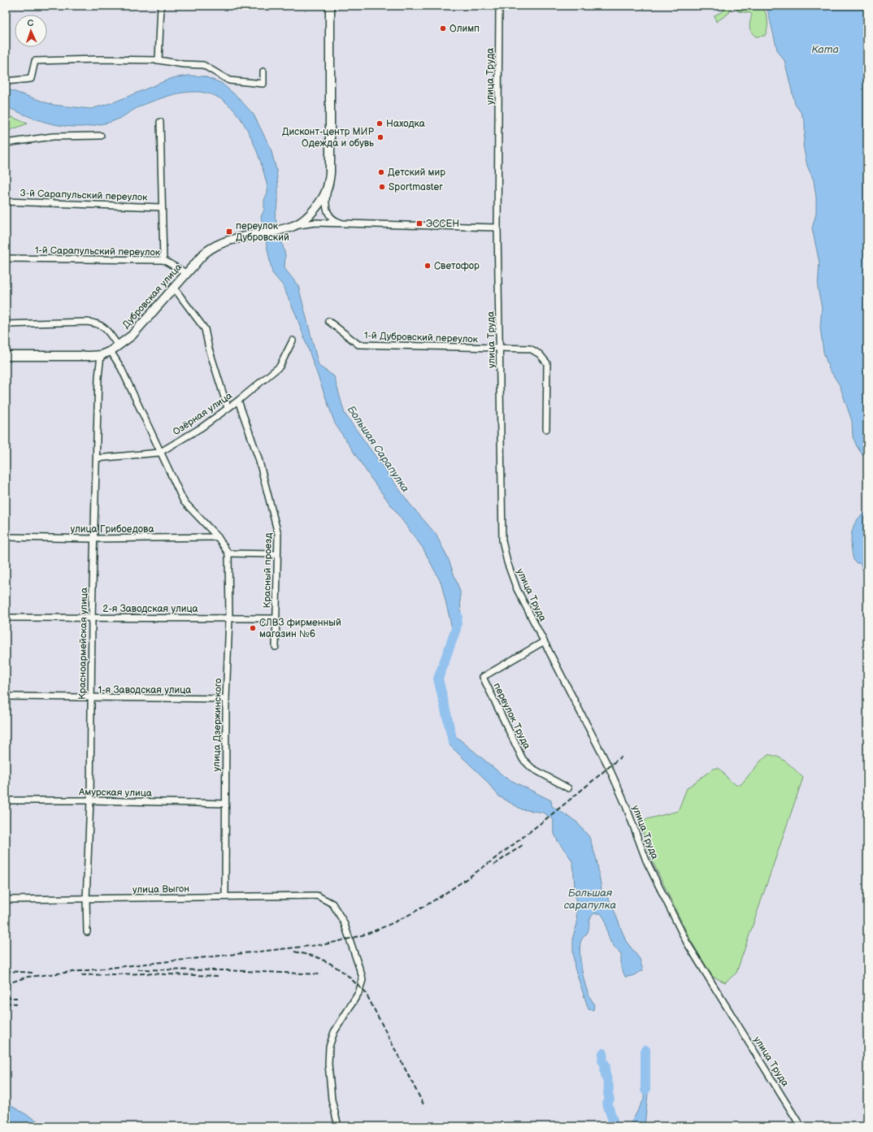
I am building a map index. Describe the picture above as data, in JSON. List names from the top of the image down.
{
  "streets": {
    "main road": ["Дубровская улица"],
    "street": [
      "улица Труда",
      "3-й Сарапульский переулок",
      "1-й Сарапульский переулок",
      "1-й Дубровский переулок",
      "Озёрная улица",
      "улица Грибоедова",
      "Красный проезд",
      "2-я Заводская улица",
      "Красноармейская улица",
      "1-я Заводская улица",
      "переулок Труда",
      "улица Дзержинского",
      "Амурская улица",
      "улица Выгон"
    ]
  },
  "crossings": [
    ["улица Труда", "1-й Дубровский переулок"],
    ["улица Труда", "переулок Труда"],
    ["1-й Сарапульский переулок", "Дубровская улица"],
    ["Дубровская улица", "Красноармейская улица"],
    ["Озёрная улица", "Красный проезд"],
    ["Озёрная улица", "Красноармейская улица"],
    ["улица Грибоедова", "Красноармейская улица"],
    ["Красный проезд", "2-я Заводская улица"],
    ["2-я Заводская улица", "Красноармейская улица"],
    ["2-я Заводская улица", "улица Дзержинского"],
    ["Красноармейская улица", "1-я Заводская улица"],
    ["Красноармейская улица", "Амурская улица"],
    ["Красноармейская улица", "улица Выгон"],
    ["1-я Заводская улица", "улица Дзержинского"],
    ["улица Дзержинского", "Амурская улица"],
    ["улица Дзержинского", "улица Выгон"]
  ],
  "water": ["Kama", "Большая Сарапулка", "Большая сарапулка"],
  "places": {
    "other": [
      "Олимп",
      "Находка",
      "Дисконт-центр МИР Одежда и обувь",
      "Детский мир",
      "Sportmaster",
      "Светофор",
      "СЛВЗ фирменный магазин №6"
    ],
    "transit": ["ЭССЕН", "переулок Дубровский"]
  },
  "north": "top"
}
